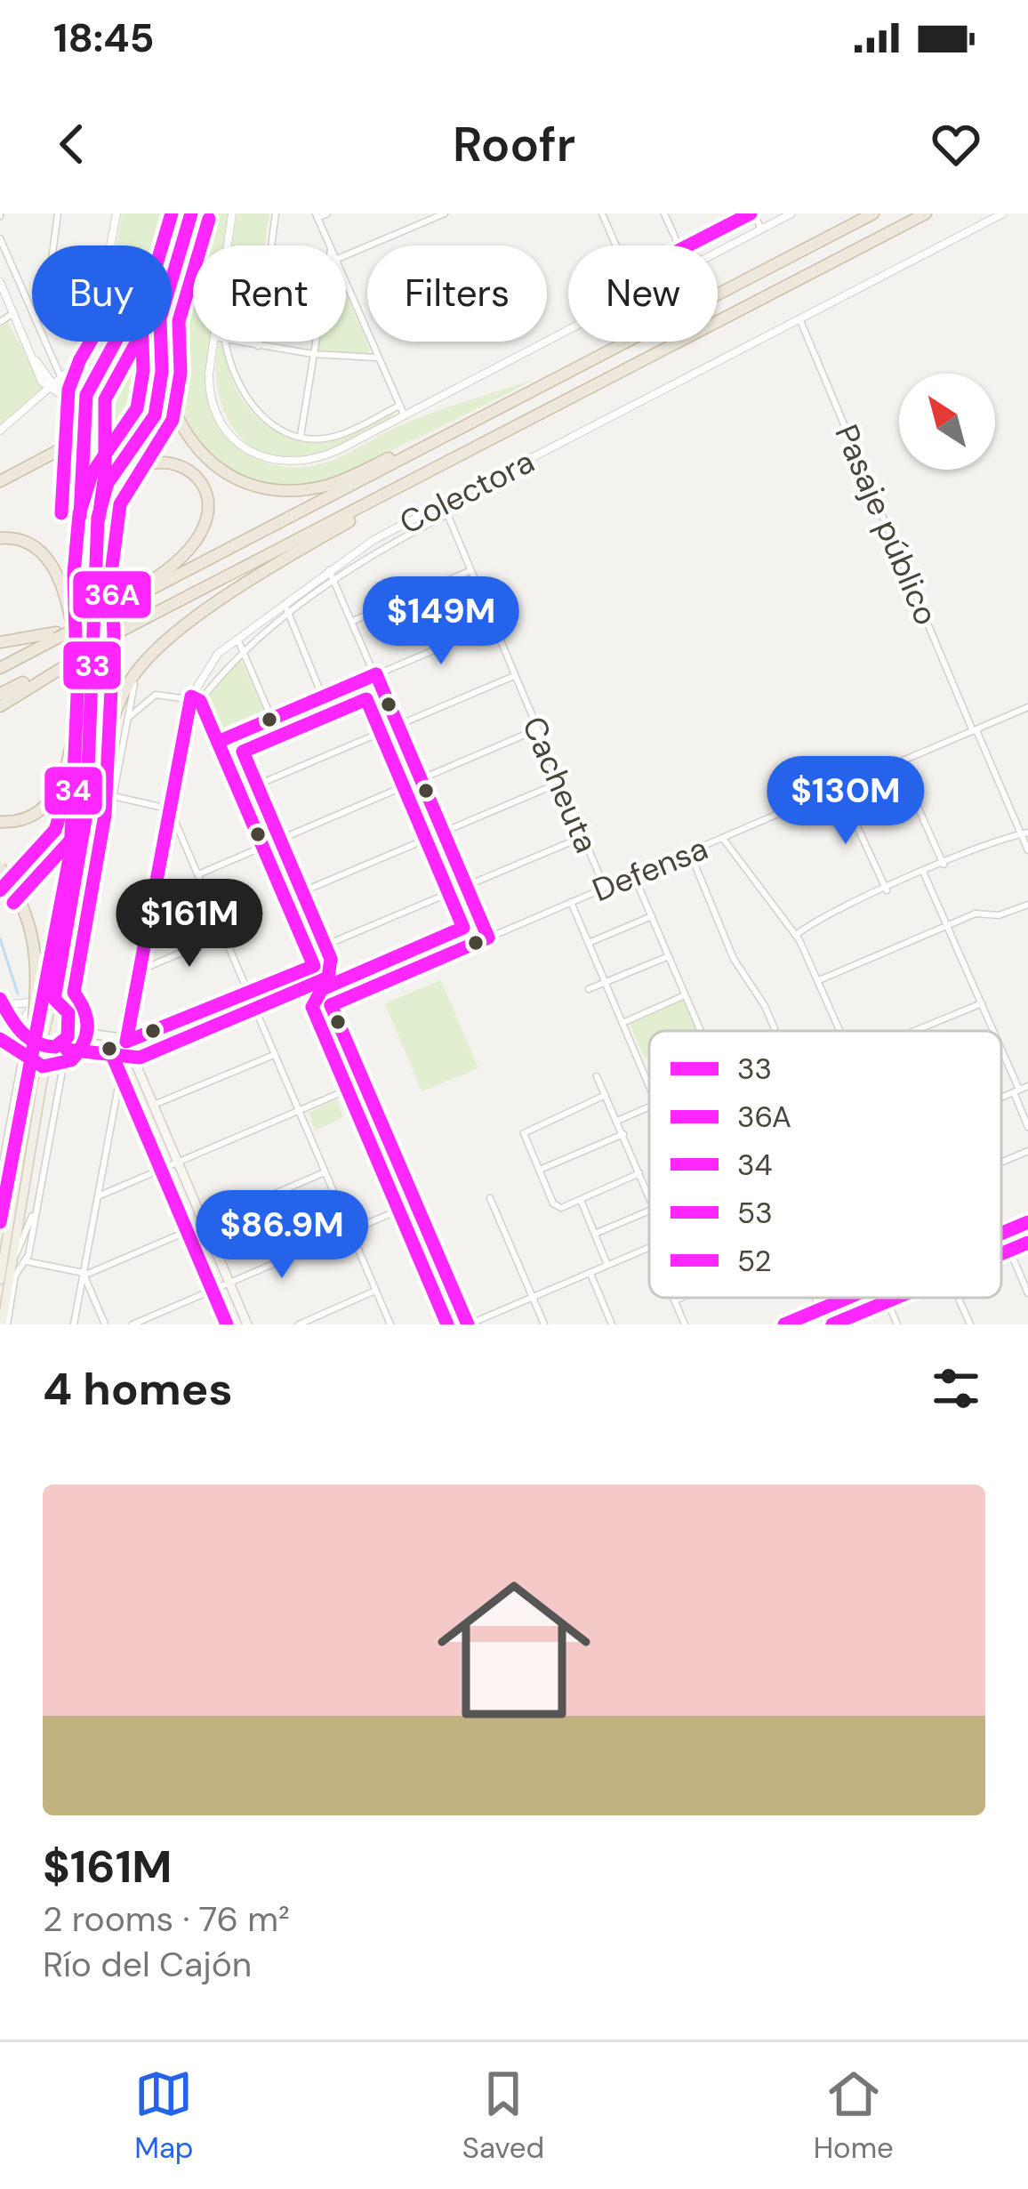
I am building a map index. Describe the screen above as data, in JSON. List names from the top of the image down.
{
  "streets": {
    "street": [
      "Colectora",
      "Pasaje público",
      "Cacheuta",
      "Defensa"
    ]
  },
  "crossings": [
    ["Colectora", "Pasaje público"],
    ["Colectora", "Cacheuta"],
    ["Pasaje público", "Defensa"],
    ["Cacheuta", "Defensa"]
  ],
  "lines": [
    "transit line 33",
    "transit line 34",
    "transit line 36A",
    "transit line 53",
    "transit line 52"
  ],
  "legend": [
    "33",
    "36A",
    "34",
    "53",
    "52"
  ],
  "north": "top left",
  "page": {
    "status": "18:45",
    "header": "Roofr",
    "chip": [
      "Buy",
      "Rent",
      "Filters",
      "New"
    ],
    "price": [
      "$149M",
      "$130M",
      "$161M",
      "$86.9M"
    ],
    "heading": "4 homes",
    "list": [
      {
        "name": "$161M",
        "note": "2 rooms · 76 m² · Río del Cajón"
      }
    ],
    "tabs": ["Map", "Saved", "Home"]
  }
}
